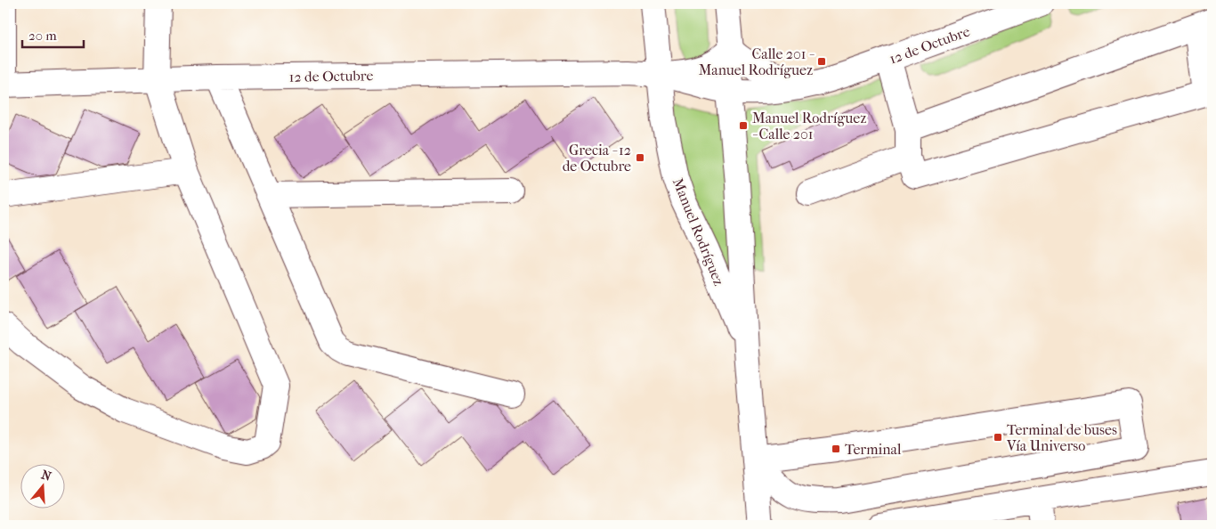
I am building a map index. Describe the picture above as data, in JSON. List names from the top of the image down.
{
  "streets": {
    "street": ["12 de Octubre", "Manuel Rodríguez"]
  },
  "crossings": [
    ["12 de Octubre", "Manuel Rodríguez"]
  ],
  "places": {
    "transit": [
      "Calle 201 - Manuel Rodríguez",
      "Manuel Rodríguez - Calle 201",
      "Grecia - 12 de Octubre",
      "Terminal de buses Vía Universo",
      "Terminal"
    ]
  },
  "scale_bar": "20 m",
  "north": "top"
}
